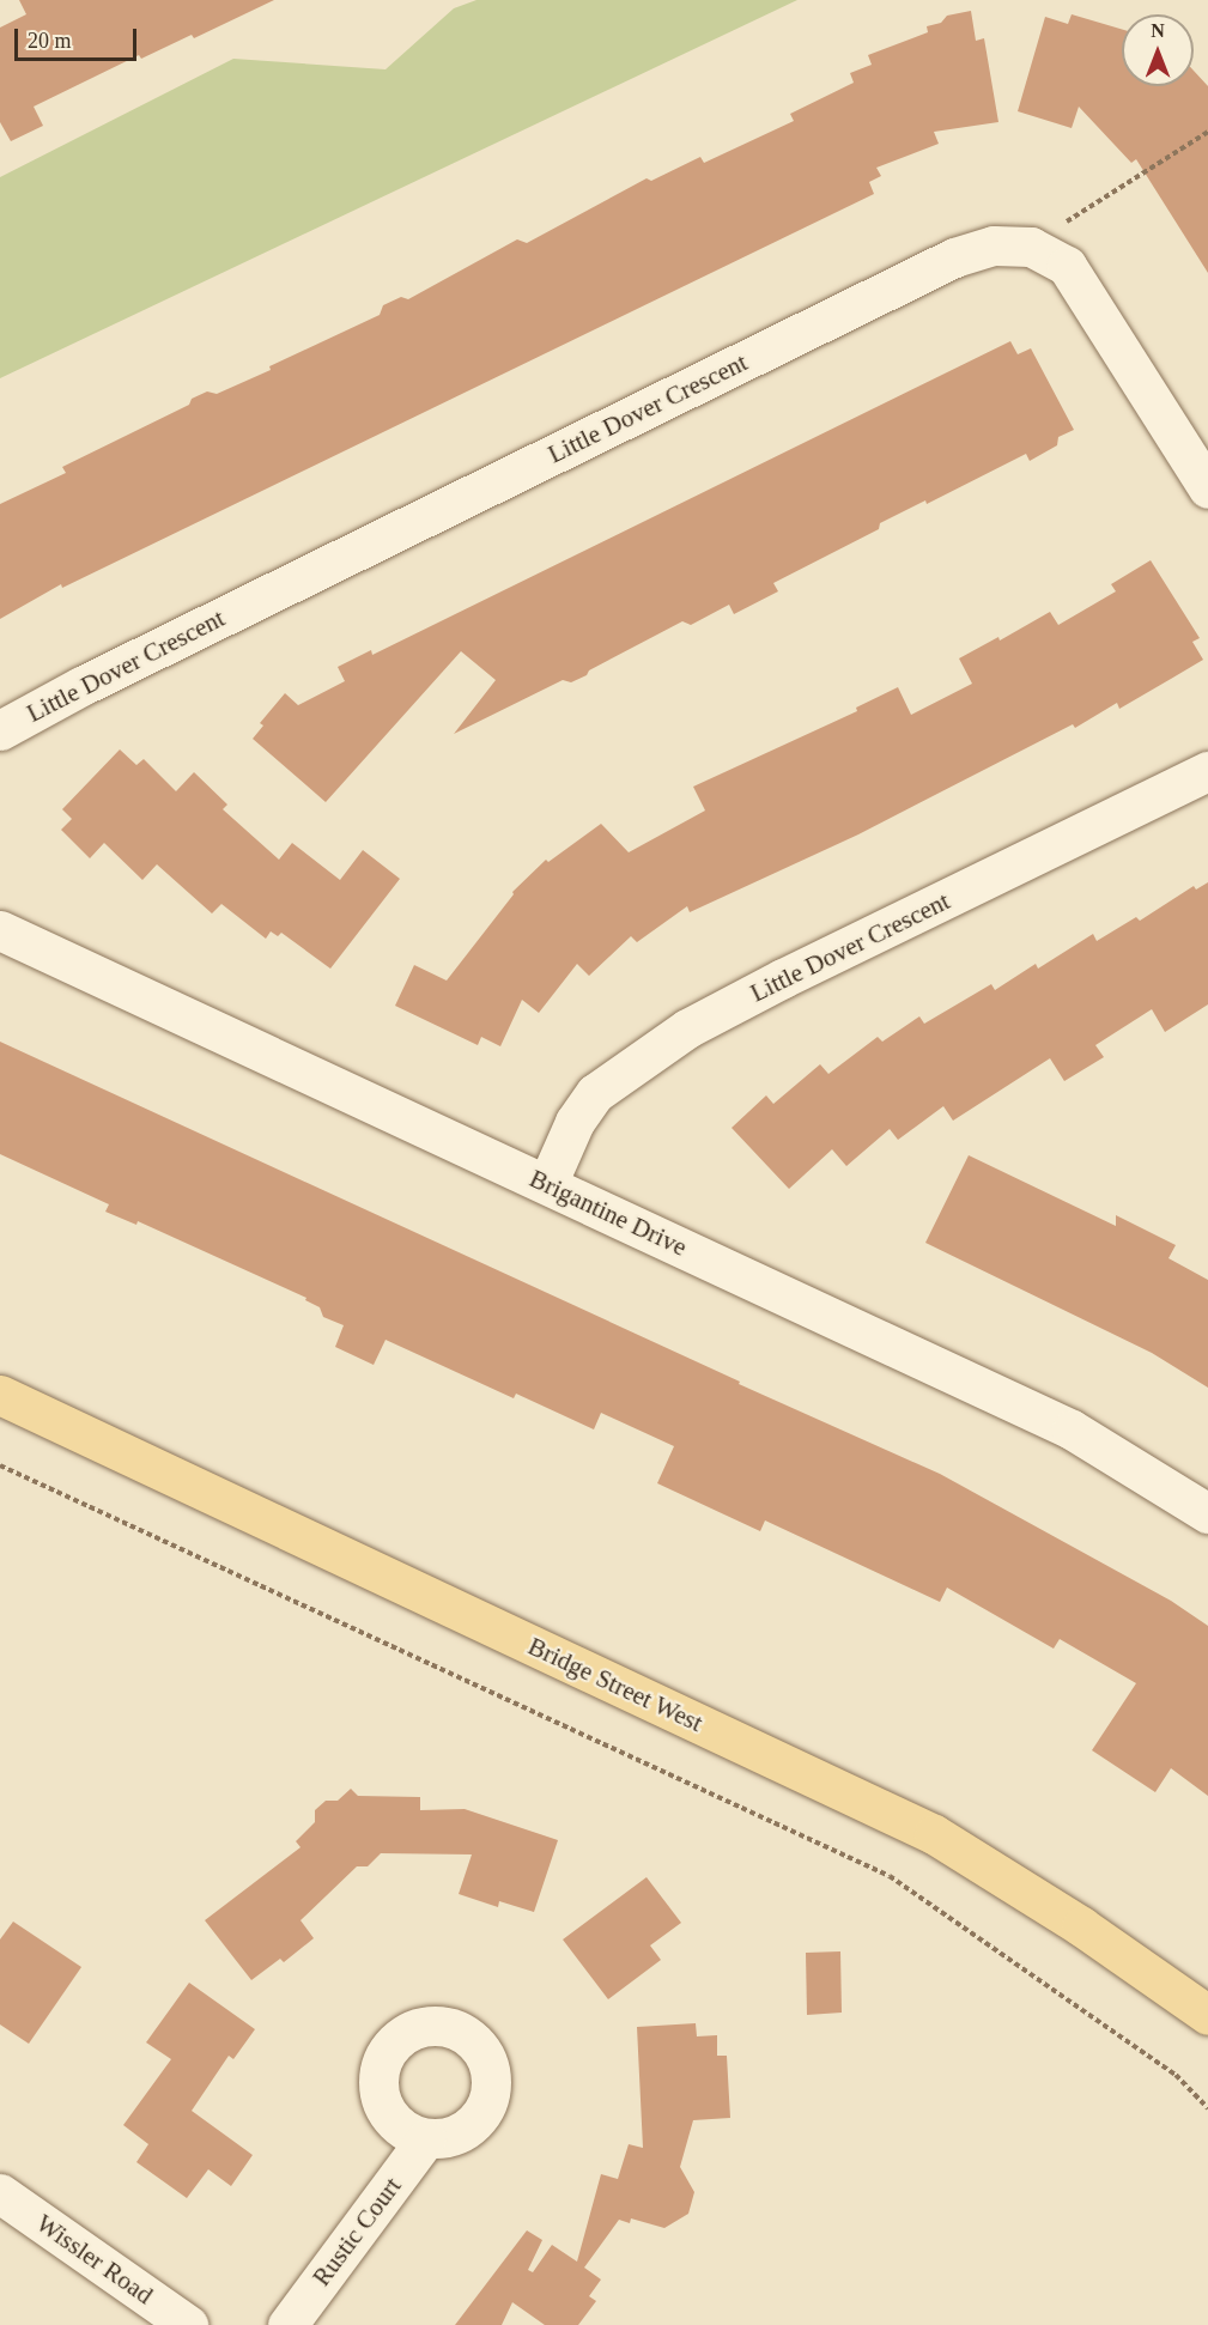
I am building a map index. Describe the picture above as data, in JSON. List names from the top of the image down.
{
  "streets": {
    "main road": ["Bridge Street West"],
    "street": [
      "Little Dover Crescent",
      "Brigantine Drive",
      "Rustic Court",
      "Wissler Road"
    ]
  },
  "crossings": [
    ["Little Dover Crescent", "Brigantine Drive"]
  ],
  "scale_bar": "20 m",
  "north": "top"
}
